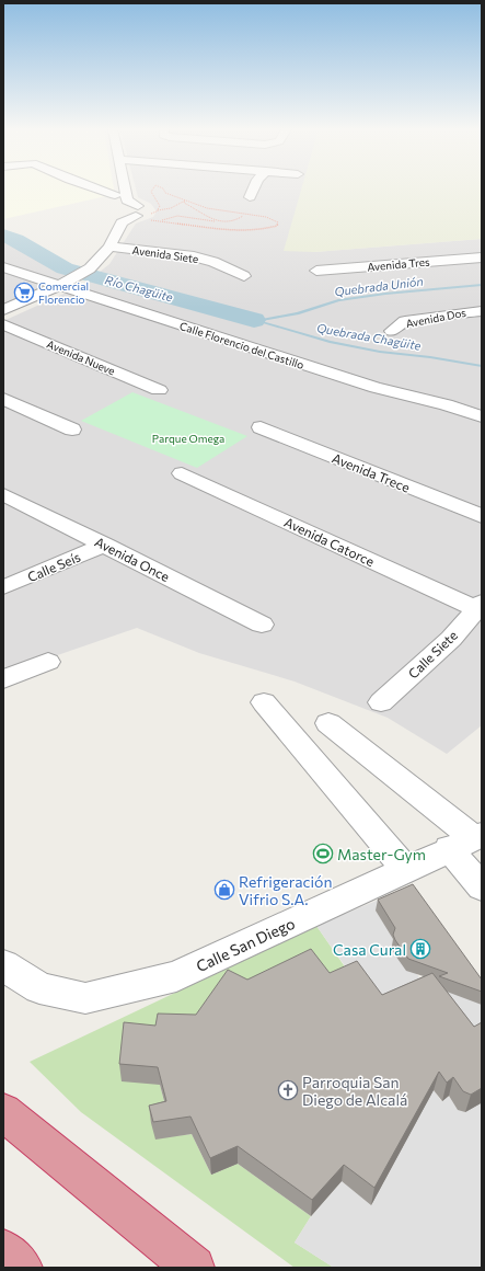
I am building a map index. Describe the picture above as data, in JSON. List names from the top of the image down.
{
  "streets": {
    "street": [
      "Avenida Siete",
      "Avenida Tres",
      "Avenida Dos",
      "Calle Florencio del Castillo",
      "Avenida Nueve",
      "Avenida Trece",
      "Avenida Catorce",
      "Avenida Once",
      "Calle Seís",
      "Calle Siete",
      "Calle San Diego"
    ]
  },
  "crossings": [
    ["Avenida Catorce", "Calle Siete"],
    ["Avenida Once", "Calle Seís"]
  ],
  "water": ["Quebrada Unión", "Río Chagüite", "Quebrada Chagüite"],
  "parks": ["Parque Omega"],
  "places": {
    "supermarket": ["Comercial Florencio"],
    "sports": ["Master-Gym"],
    "shop": ["Refrigeración Vifrio S.A."],
    "building": ["Casa Cural"],
    "church": ["Parroquia San Diego de Alcalá"]
  }
}
